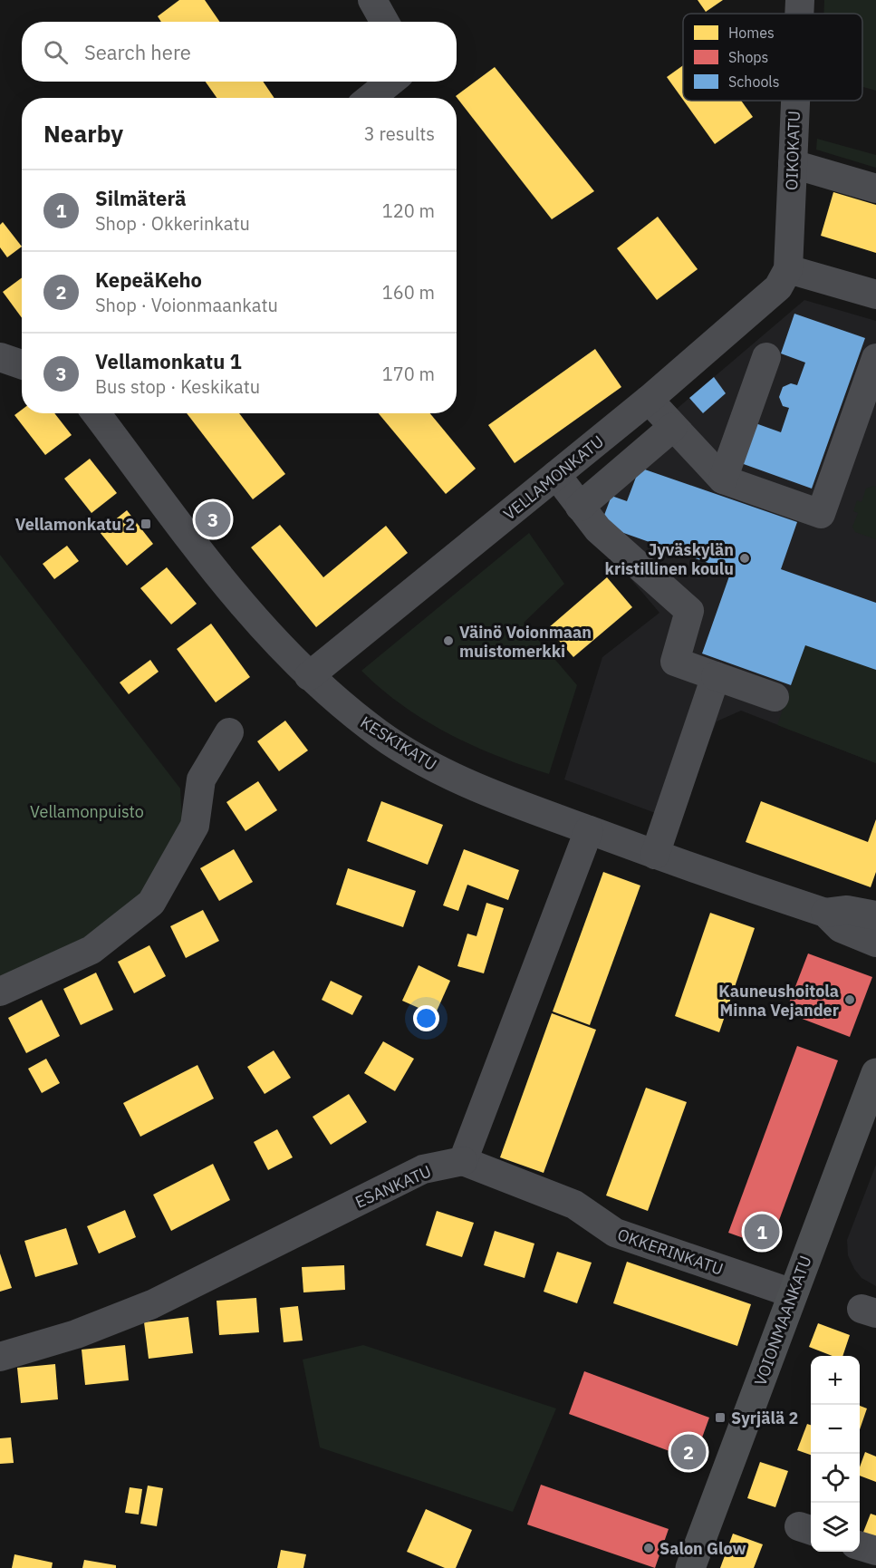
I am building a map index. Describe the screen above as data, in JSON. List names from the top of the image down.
{
  "streets": {
    "main road": ["VOIONMAANKATU"],
    "street": [
      "OIKOKATU",
      "VELLAMONKATU",
      "KESKIKATU",
      "ESANKATU",
      "OKKERINKATU"
    ]
  },
  "crossings": [
    ["OIKOKATU", "VELLAMONKATU"],
    ["VELLAMONKATU", "KESKIKATU"],
    ["ESANKATU", "OKKERINKATU"],
    ["OKKERINKATU", "VOIONMAANKATU"]
  ],
  "parks": ["Vellamonpuisto"],
  "places": {
    "transit": ["Vellamonkatu 2", "Syrjälä 2"],
    "other": [
      "Jyväskylän kristillinen koulu",
      "Väinö Voionmaan muistomerkki",
      "Kauneushoitola Minna Vejander",
      "Salon Glow"
    ]
  },
  "legend": ["Homes", "Shops", "Schools"],
  "page": {
    "search": "Search here",
    "heading": ["Nearby", "3 results"],
    "list": [
      {
        "mark": "1",
        "name": "Silmäterä",
        "note": "Shop · Okkerinkatu",
        "value": "120 m"
      },
      {
        "mark": "2",
        "name": "KepeäKeho",
        "note": "Shop · Voionmaankatu",
        "value": "160 m"
      },
      {
        "mark": "3",
        "name": "Vellamonkatu 1",
        "note": "Bus stop · Keskikatu",
        "value": "170 m"
      }
    ],
    "pins": ["3", "1", "2"],
    "map_buttons": ["+", "−"]
  }
}
